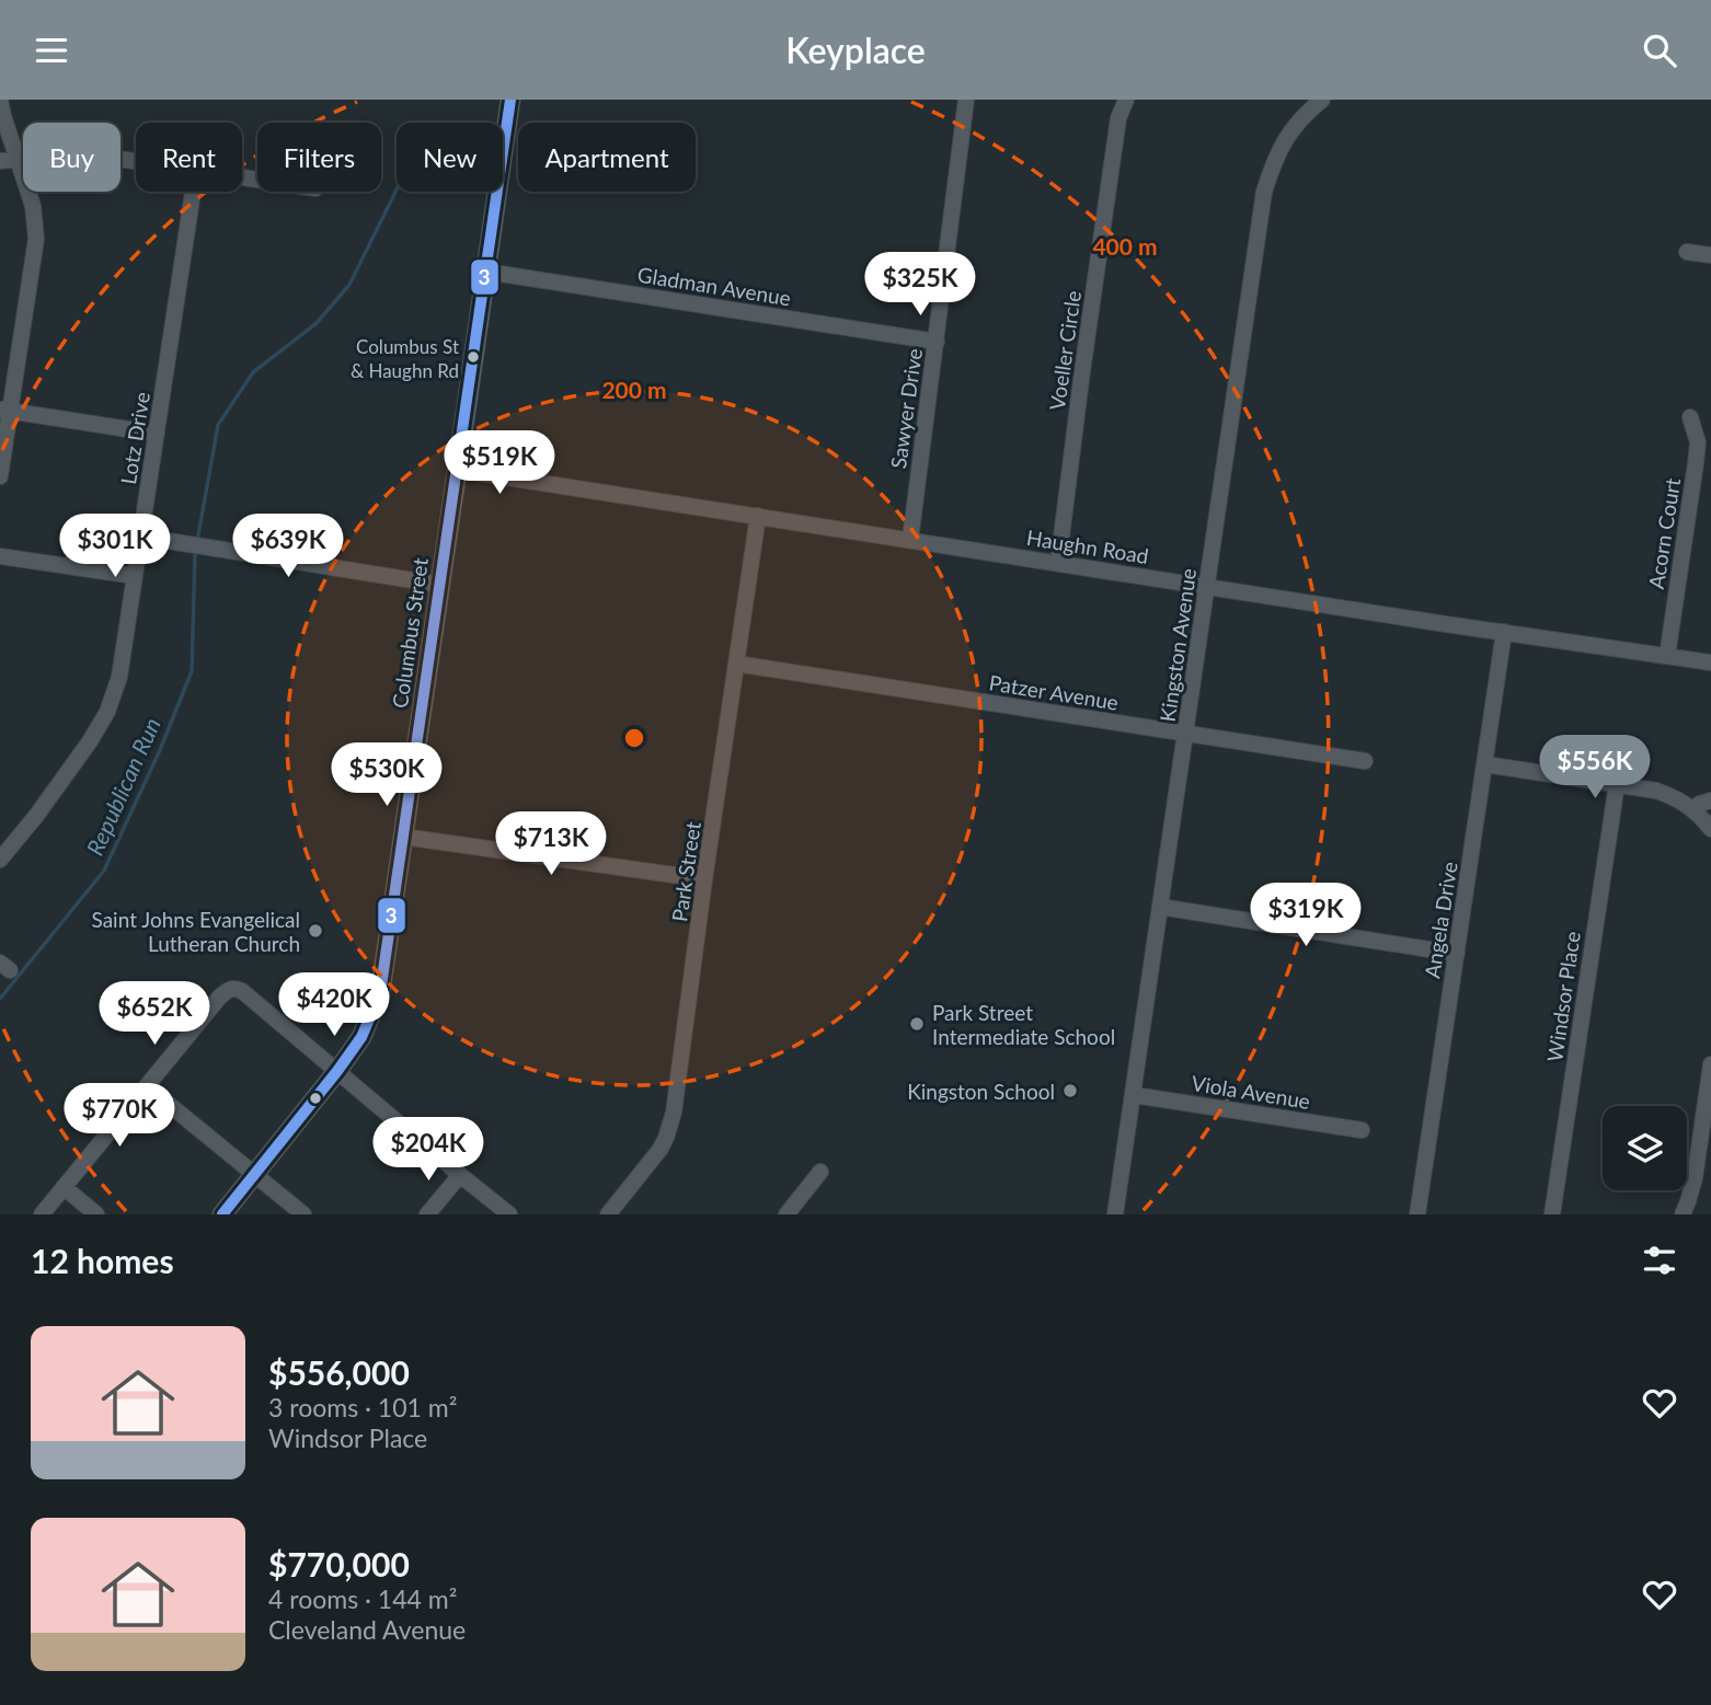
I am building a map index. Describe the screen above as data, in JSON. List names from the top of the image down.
{
  "streets": {
    "main road": ["Columbus Street"],
    "street": [
      "Gladman Avenue",
      "Voeller Circle",
      "Sawyer Drive",
      "Lotz Drive",
      "Acorn Court",
      "Haughn Road",
      "Kingston Avenue",
      "Patzer Avenue",
      "Park Street",
      "Angela Drive",
      "Windsor Place",
      "Viola Avenue"
    ]
  },
  "crossings": [
    ["Gladman Avenue", "Sawyer Drive"],
    ["Gladman Avenue", "Columbus Street"],
    ["Voeller Circle", "Haughn Road"],
    ["Sawyer Drive", "Haughn Road"],
    ["Acorn Court", "Haughn Road"],
    ["Haughn Road", "Columbus Street"],
    ["Haughn Road", "Kingston Avenue"],
    ["Haughn Road", "Park Street"],
    ["Haughn Road", "Angela Drive"],
    ["Kingston Avenue", "Patzer Avenue"],
    ["Kingston Avenue", "Viola Avenue"],
    ["Patzer Avenue", "Park Street"]
  ],
  "water": ["Republican Run"],
  "places": [
    "Columbus St & Haughn Rd",
    "Saint Johns Evangelical Lutheran Church",
    "Park Street Intermediate School",
    "Kingston School"
  ],
  "lines": ["transit line 3"],
  "page": {
    "header": "Keyplace",
    "chip": [
      "Buy",
      "Rent",
      "Filters",
      "New",
      "Apartment"
    ],
    "price": [
      "$325K",
      "$519K",
      "$301K",
      "$639K",
      "$556K",
      "$530K",
      "$713K",
      "$319K",
      "$420K",
      "$652K",
      "$770K",
      "$204K"
    ],
    "heading": "12 homes",
    "list": [
      {
        "name": "$556,000",
        "note": "3 rooms · 101 m² · Windsor Place"
      },
      {
        "name": "$770,000",
        "note": "4 rooms · 144 m² · Cleveland Avenue"
      }
    ]
  },
  "rings": ["400 m", "200 m"]
}
